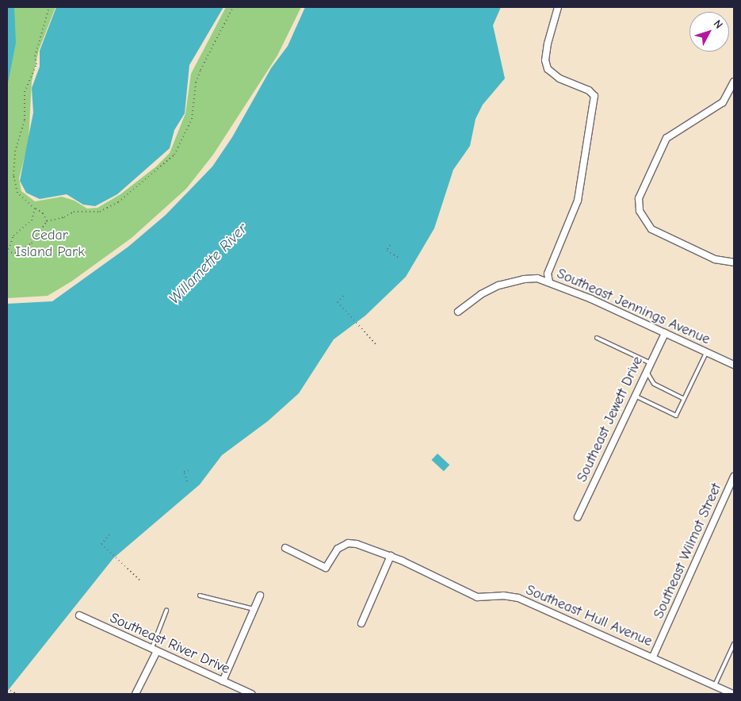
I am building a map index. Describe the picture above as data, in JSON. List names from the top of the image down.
{
  "streets": {
    "street": [
      "Southeast Jennings Avenue",
      "Southeast Jewett Drive",
      "Southeast Wilmot Street",
      "Southeast Hull Avenue",
      "Southeast River Drive"
    ]
  },
  "crossings": [
    ["Southeast Jennings Avenue", "Southeast Jewett Drive"],
    ["Southeast Wilmot Street", "Southeast Hull Avenue"]
  ],
  "water": ["Willamette River"],
  "parks": ["Cedar Island Park"],
  "north": "top right"
}
